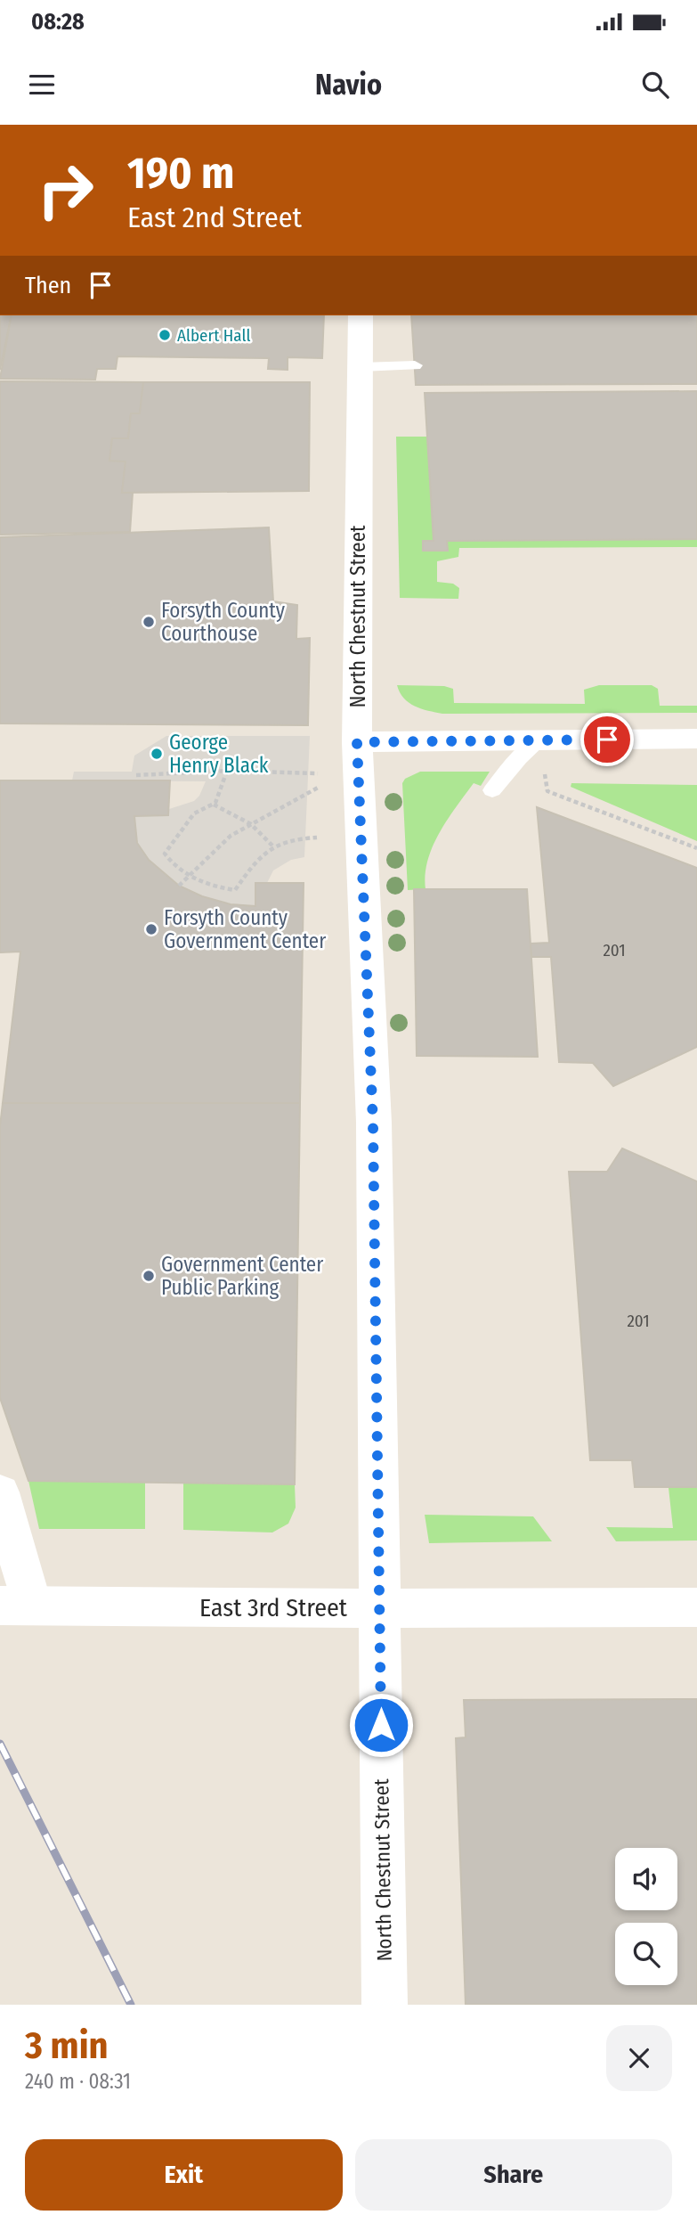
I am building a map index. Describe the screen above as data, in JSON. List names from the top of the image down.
{
  "streets": {
    "street": ["North Chestnut Street", "East 3rd Street"]
  },
  "crossings": [
    ["North Chestnut Street", "East 3rd Street"]
  ],
  "places": [
    "Albert Hall",
    "Forsyth County Courthouse",
    "George Henry Black",
    "Forsyth County Government Center",
    "Government Center Public Parking"
  ],
  "house_numbers": ["201", "201"],
  "page": {
    "status": "08:28",
    "header": "Navio",
    "turn": ["190 m", "East 2nd Street"],
    "then": "Then",
    "heading": ["3 min", "240 m · 08:31"],
    "buttons": ["Exit", "Share"]
  }
}
